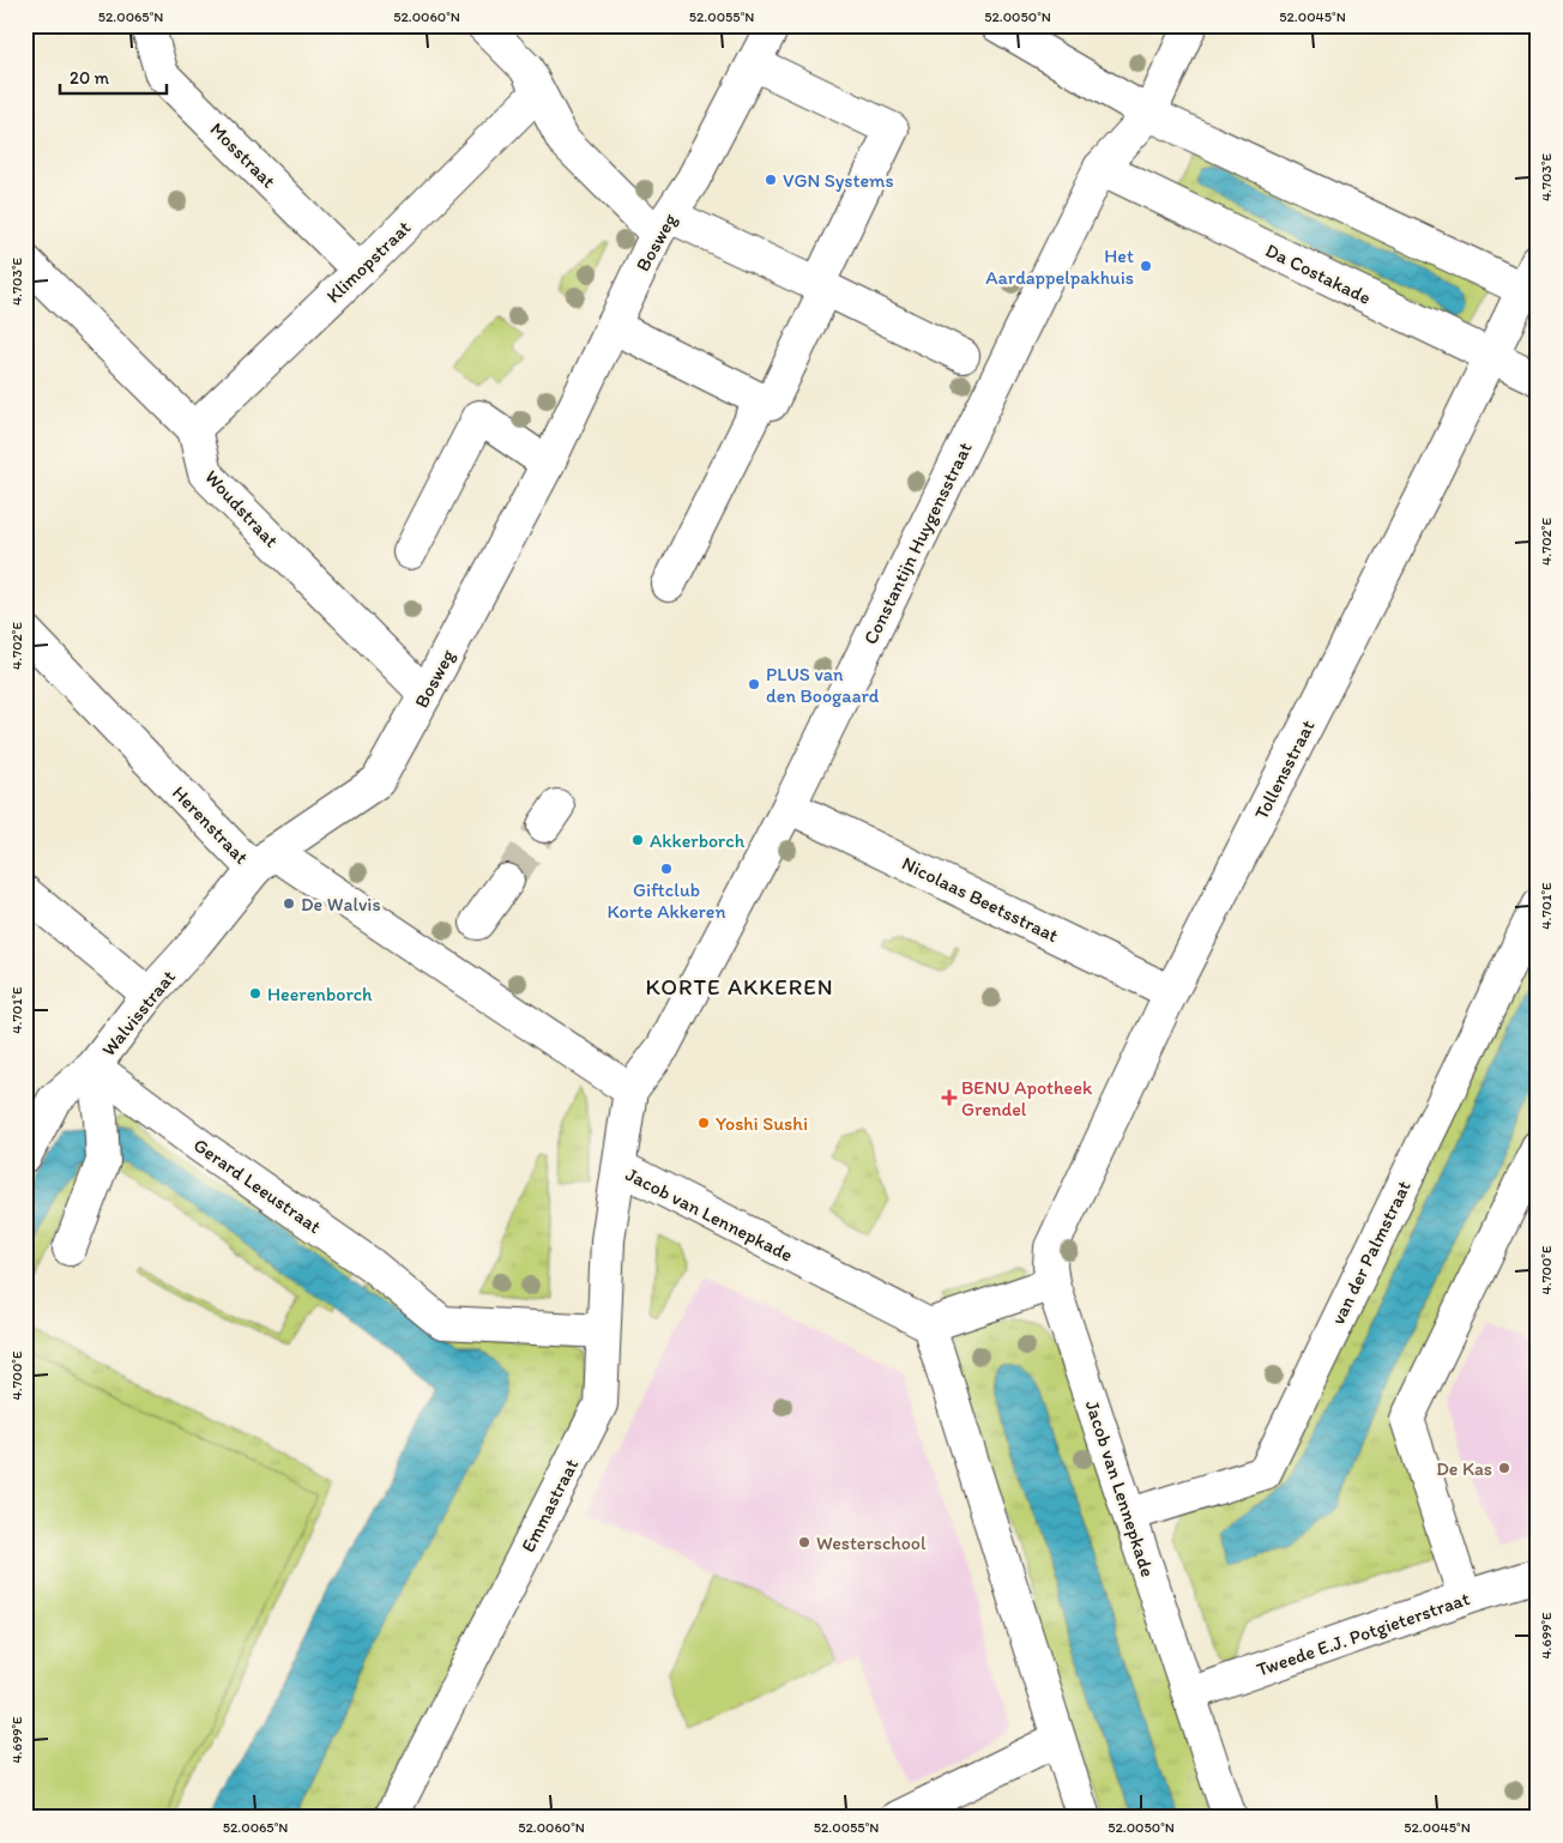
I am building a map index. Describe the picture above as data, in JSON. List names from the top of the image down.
{
  "streets": {
    "street": [
      "Mosstraat",
      "Bosweg",
      "Klimopstraat",
      "Da Costakade",
      "Woudstraat",
      "Constantijn Huygensstraat",
      "Tollensstraat",
      "Herenstraat",
      "Nicolaas Beetsstraat",
      "Walvisstraat",
      "Gerard Leeustraat",
      "Jacob van Lennepkade",
      "van der Palmstraat",
      "Emmastraat",
      "Tweede E.J. Potgieterstraat"
    ]
  },
  "crossings": [
    ["Mosstraat", "Klimopstraat"],
    ["Bosweg", "Woudstraat"],
    ["Bosweg", "Herenstraat"],
    ["Bosweg", "Walvisstraat"],
    ["Klimopstraat", "Woudstraat"],
    ["Da Costakade", "Constantijn Huygensstraat"],
    ["Da Costakade", "Tollensstraat"],
    ["Constantijn Huygensstraat", "Herenstraat"],
    ["Constantijn Huygensstraat", "Nicolaas Beetsstraat"],
    ["Constantijn Huygensstraat", "Jacob van Lennepkade"],
    ["Constantijn Huygensstraat", "Emmastraat"],
    ["Tollensstraat", "Nicolaas Beetsstraat"],
    ["Tollensstraat", "Jacob van Lennepkade"],
    ["Herenstraat", "Walvisstraat"],
    ["Walvisstraat", "Gerard Leeustraat"],
    ["Gerard Leeustraat", "Emmastraat"],
    ["Jacob van Lennepkade", "van der Palmstraat"],
    ["Jacob van Lennepkade", "Emmastraat"],
    ["Jacob van Lennepkade", "Tweede E.J. Potgieterstraat"]
  ],
  "districts": ["KORTE AKKEREN"],
  "places": {
    "other": [
      "VGN Systems",
      "Het Aardappelpakhuis",
      "PLUS van den Boogaard",
      "Akkerborch",
      "Giftclub Korte Akkeren",
      "De Walvis",
      "Heerenborch",
      "Yoshi Sushi",
      "De Kas",
      "Westerschool"
    ],
    "health": ["BENU Apotheek Grendel"]
  },
  "scale_bar": "20 m",
  "coordinates": [
    "52.0065°N",
    "52.0060°N",
    "52.0055°N",
    "52.0050°N",
    "52.0045°N",
    "4.703°E",
    "4.702°E",
    "4.701°E",
    "4.700°E",
    "4.699°E"
  ]
}
